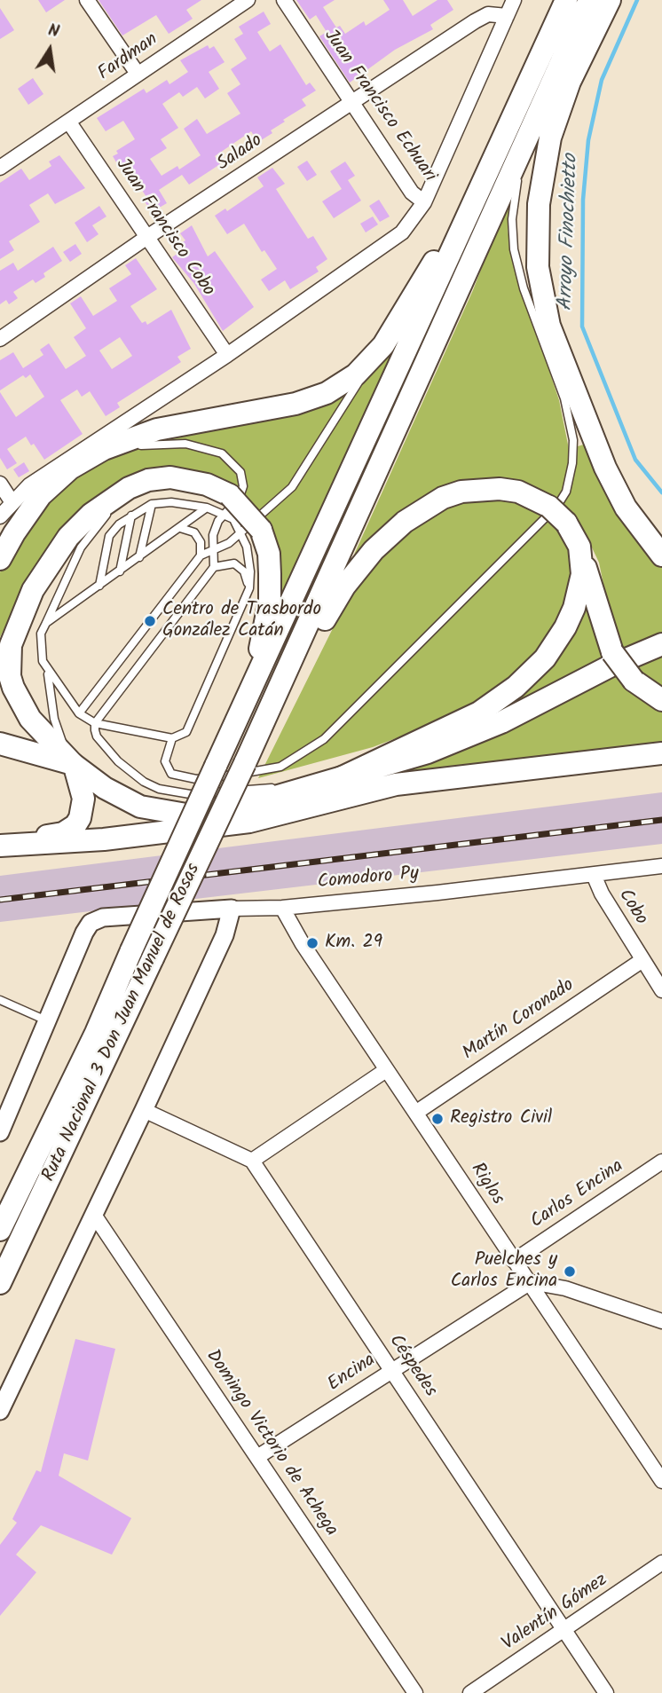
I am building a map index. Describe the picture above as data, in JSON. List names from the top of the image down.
{
  "streets": {
    "main road": ["Ruta Nacional 3 Don Juan Manuel de Rosas"],
    "street": [
      "Fardman",
      "Juan Francisco Echuari",
      "Salado",
      "Juan Francisco Cobo",
      "Comodoro Py",
      "Cobo",
      "Martín Coronado",
      "Riglos",
      "Carlos Encina",
      "Céspedes",
      "Encina",
      "Domingo Victorio de Achega",
      "Valentín Gómez"
    ]
  },
  "crossings": [
    ["Fardman", "Juan Francisco Cobo"],
    ["Juan Francisco Echuari", "Salado"],
    ["Salado", "Juan Francisco Cobo"],
    ["Comodoro Py", "Cobo"],
    ["Comodoro Py", "Riglos"],
    ["Cobo", "Martín Coronado"],
    ["Martín Coronado", "Riglos"],
    ["Riglos", "Carlos Encina"],
    ["Riglos", "Encina"],
    ["Céspedes", "Encina"],
    ["Céspedes", "Valentín Gómez"],
    ["Encina", "Domingo Victorio de Achega"]
  ],
  "water": ["Arroyo Finochietto"],
  "places": [
    "Centro de Trasbordo González Catán",
    "Km. 29",
    "Registro Civil",
    "Puelches y Carlos Encina"
  ],
  "north": "top"
}
